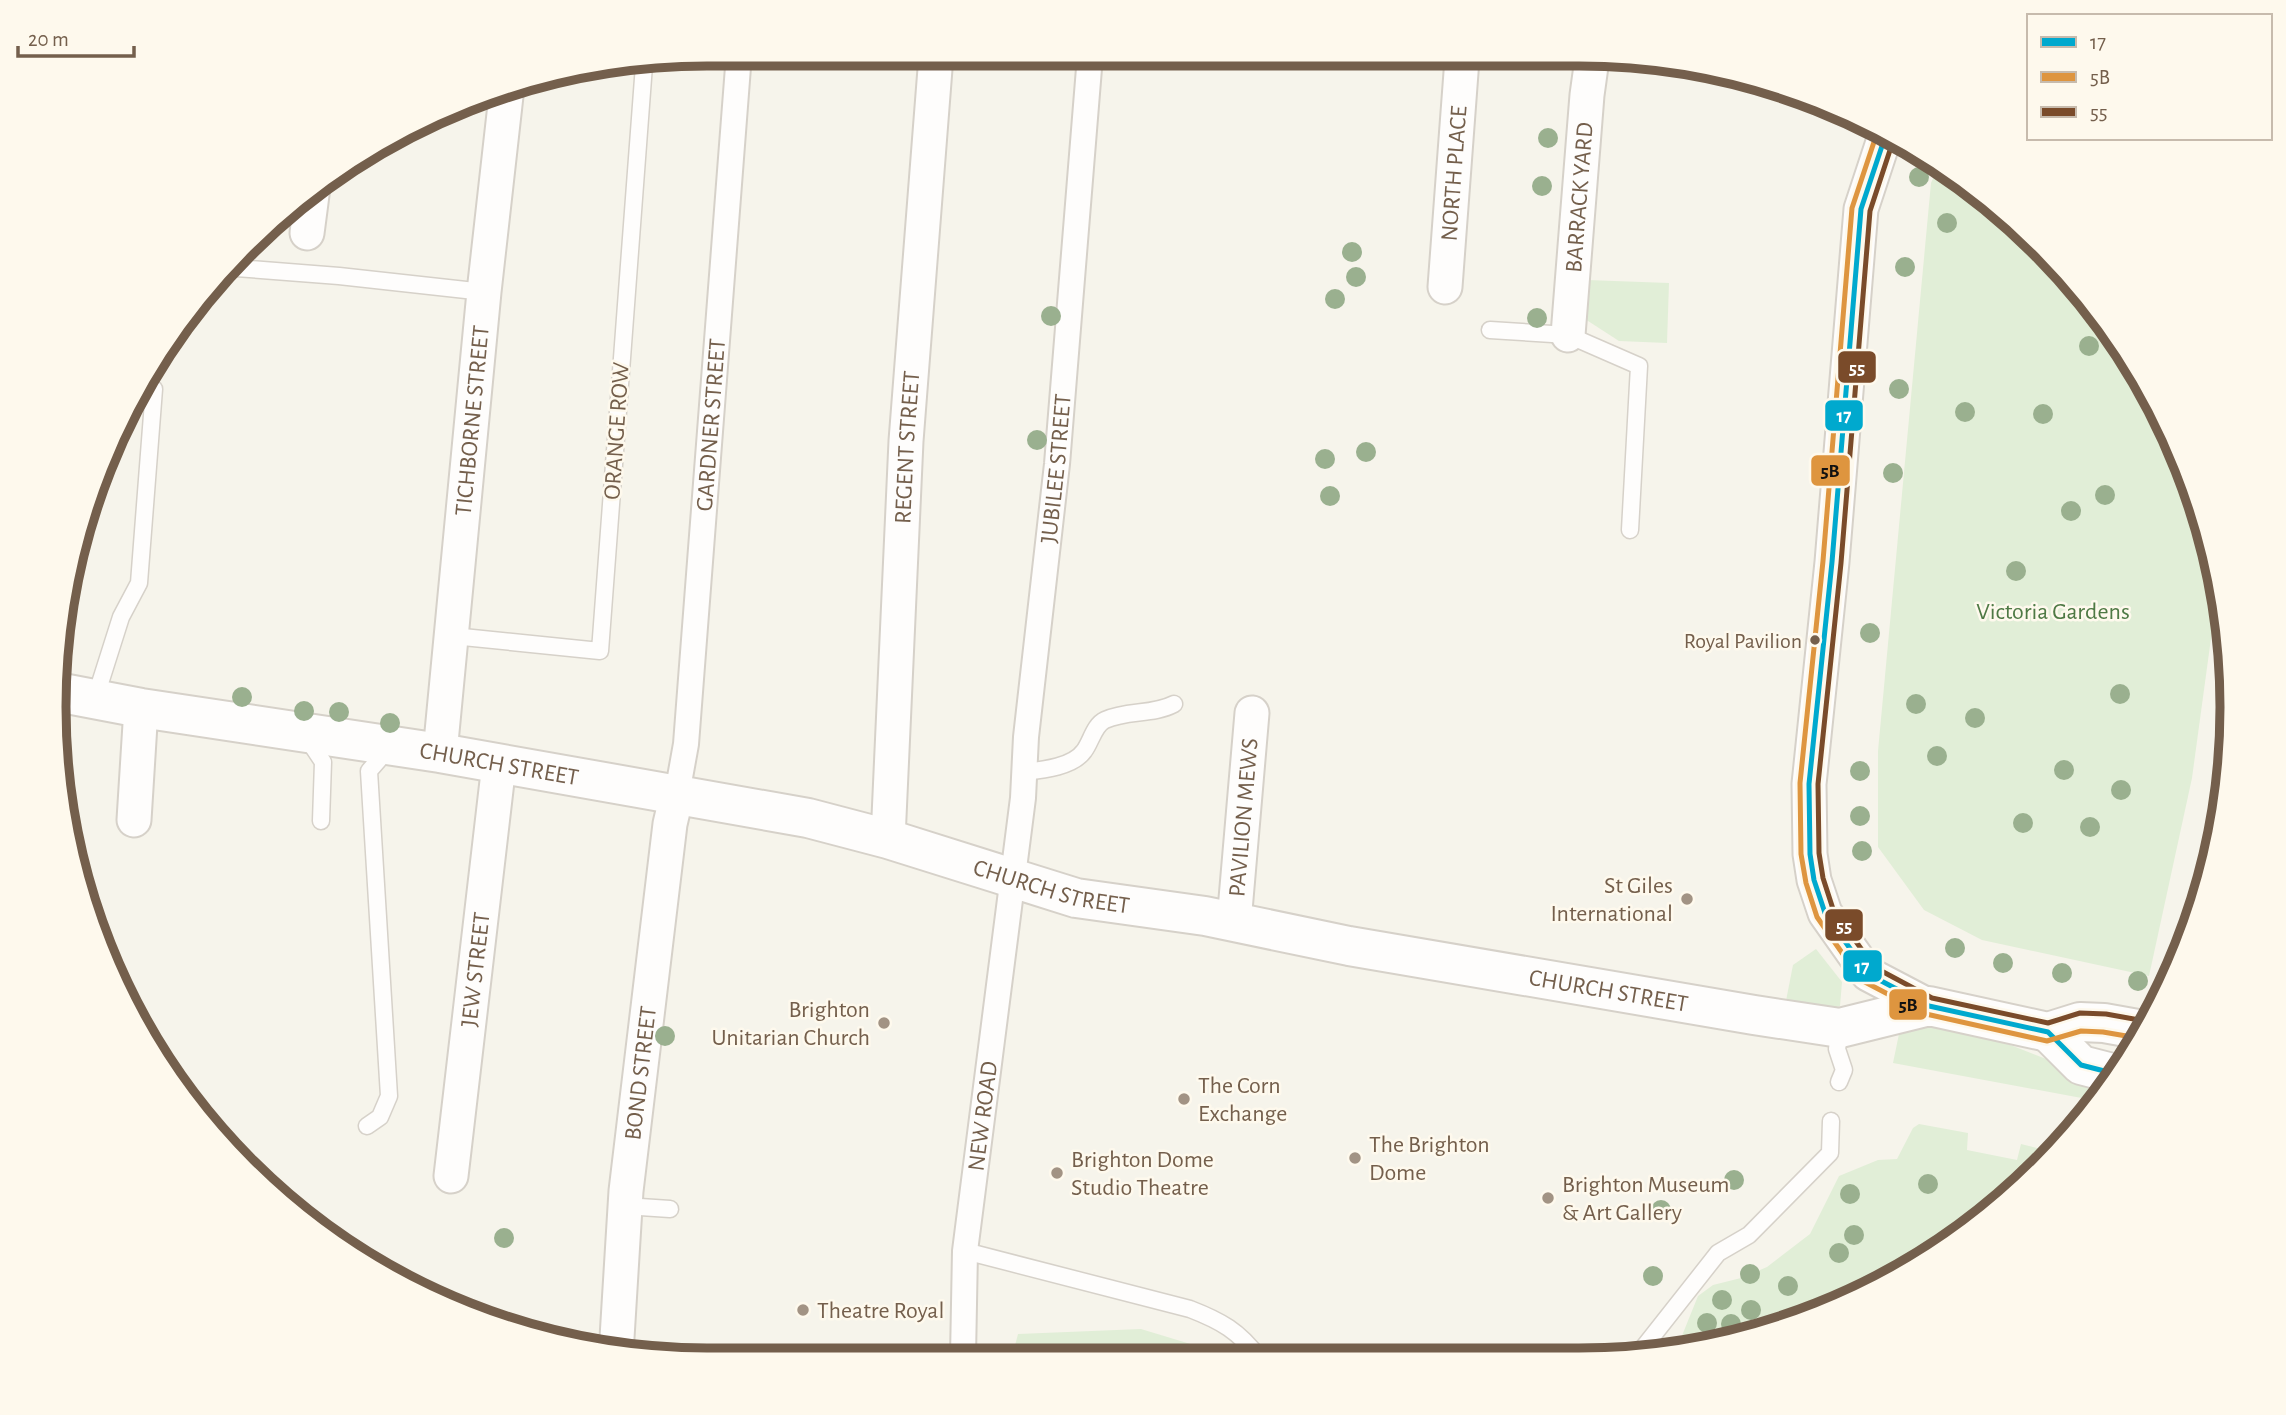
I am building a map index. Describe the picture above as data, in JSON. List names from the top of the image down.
{
  "streets": {
    "street": [
      "NORTH PLACE",
      "BARRACK YARD",
      "TICHBORNE STREET",
      "GARDNER STREET",
      "REGENT STREET",
      "JUBILEE STREET",
      "CHURCH STREET",
      "PAVILION MEWS",
      "JEW STREET",
      "BOND STREET",
      "NEW ROAD"
    ],
    "lane": ["ORANGE ROW"]
  },
  "crossings": [
    ["TICHBORNE STREET", "ORANGE ROW"],
    ["TICHBORNE STREET", "CHURCH STREET"],
    ["GARDNER STREET", "CHURCH STREET"],
    ["GARDNER STREET", "BOND STREET"],
    ["REGENT STREET", "CHURCH STREET"],
    ["JUBILEE STREET", "CHURCH STREET"],
    ["JUBILEE STREET", "NEW ROAD"],
    ["CHURCH STREET", "PAVILION MEWS"],
    ["CHURCH STREET", "JEW STREET"],
    ["CHURCH STREET", "BOND STREET"],
    ["CHURCH STREET", "NEW ROAD"]
  ],
  "parks": ["Victoria Gardens"],
  "places": [
    "Royal Pavilion",
    "St Giles International",
    "Brighton Unitarian Church",
    "The Corn Exchange",
    "The Brighton Dome",
    "Brighton Dome Studio Theatre",
    "Brighton Museum & Art Gallery",
    "Theatre Royal"
  ],
  "lines": ["transit line 5B", "transit line 17", "transit line 55"],
  "legend": ["17", "5B", "55"],
  "scale_bar": "20 m"
}
